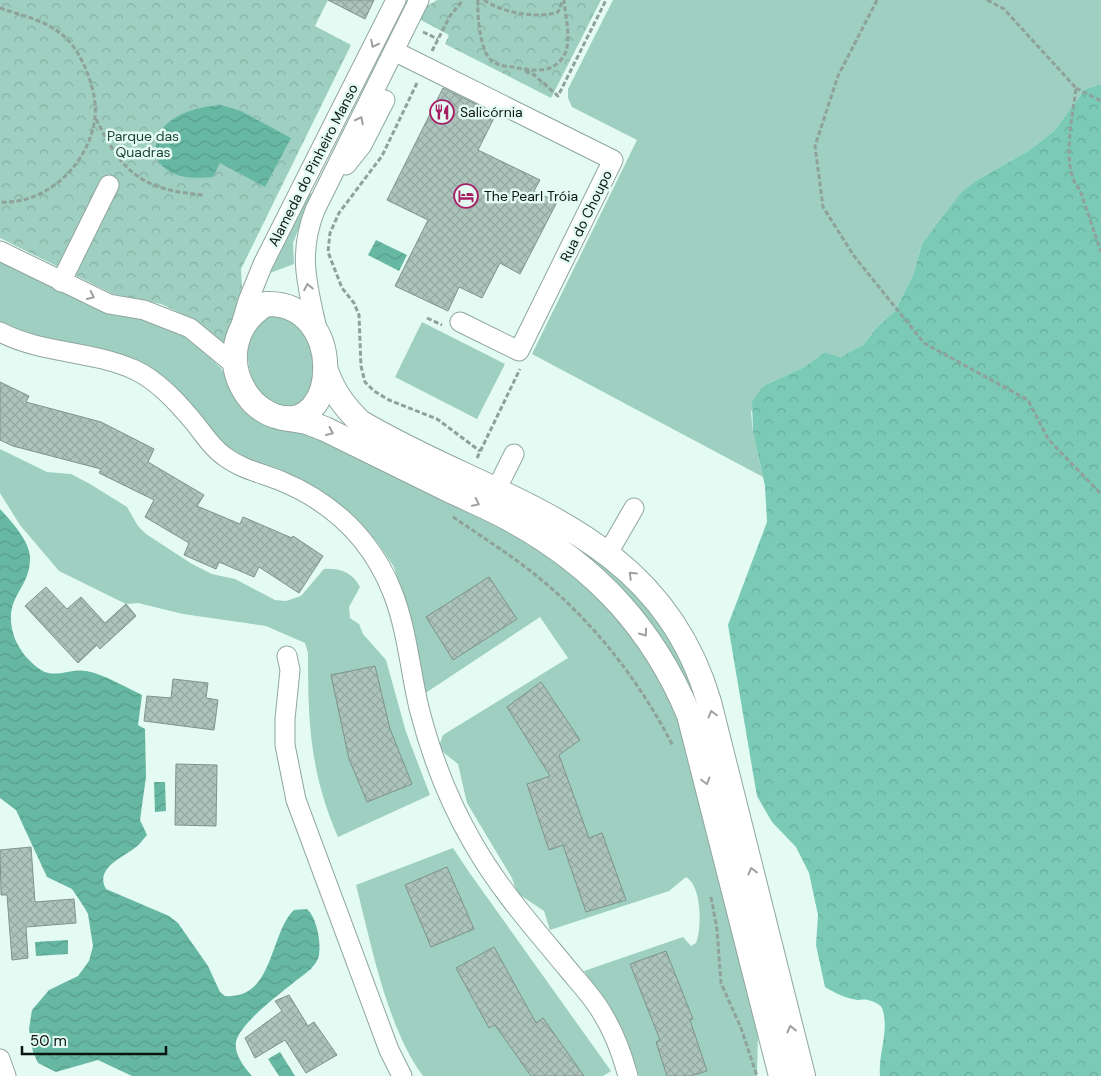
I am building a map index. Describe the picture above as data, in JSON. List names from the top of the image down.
{
  "streets": {
    "street": ["Alameda do Pinheiro Manso", "Rua do Choupo"]
  },
  "crossings": [
    ["Alameda do Pinheiro Manso", "Rua do Choupo"]
  ],
  "parks": ["Parque das Quadras"],
  "places": {
    "restaurant": ["Salicórnia"],
    "hotel": ["The Pearl Tróia"]
  },
  "scale_bar": "50 m"
}
